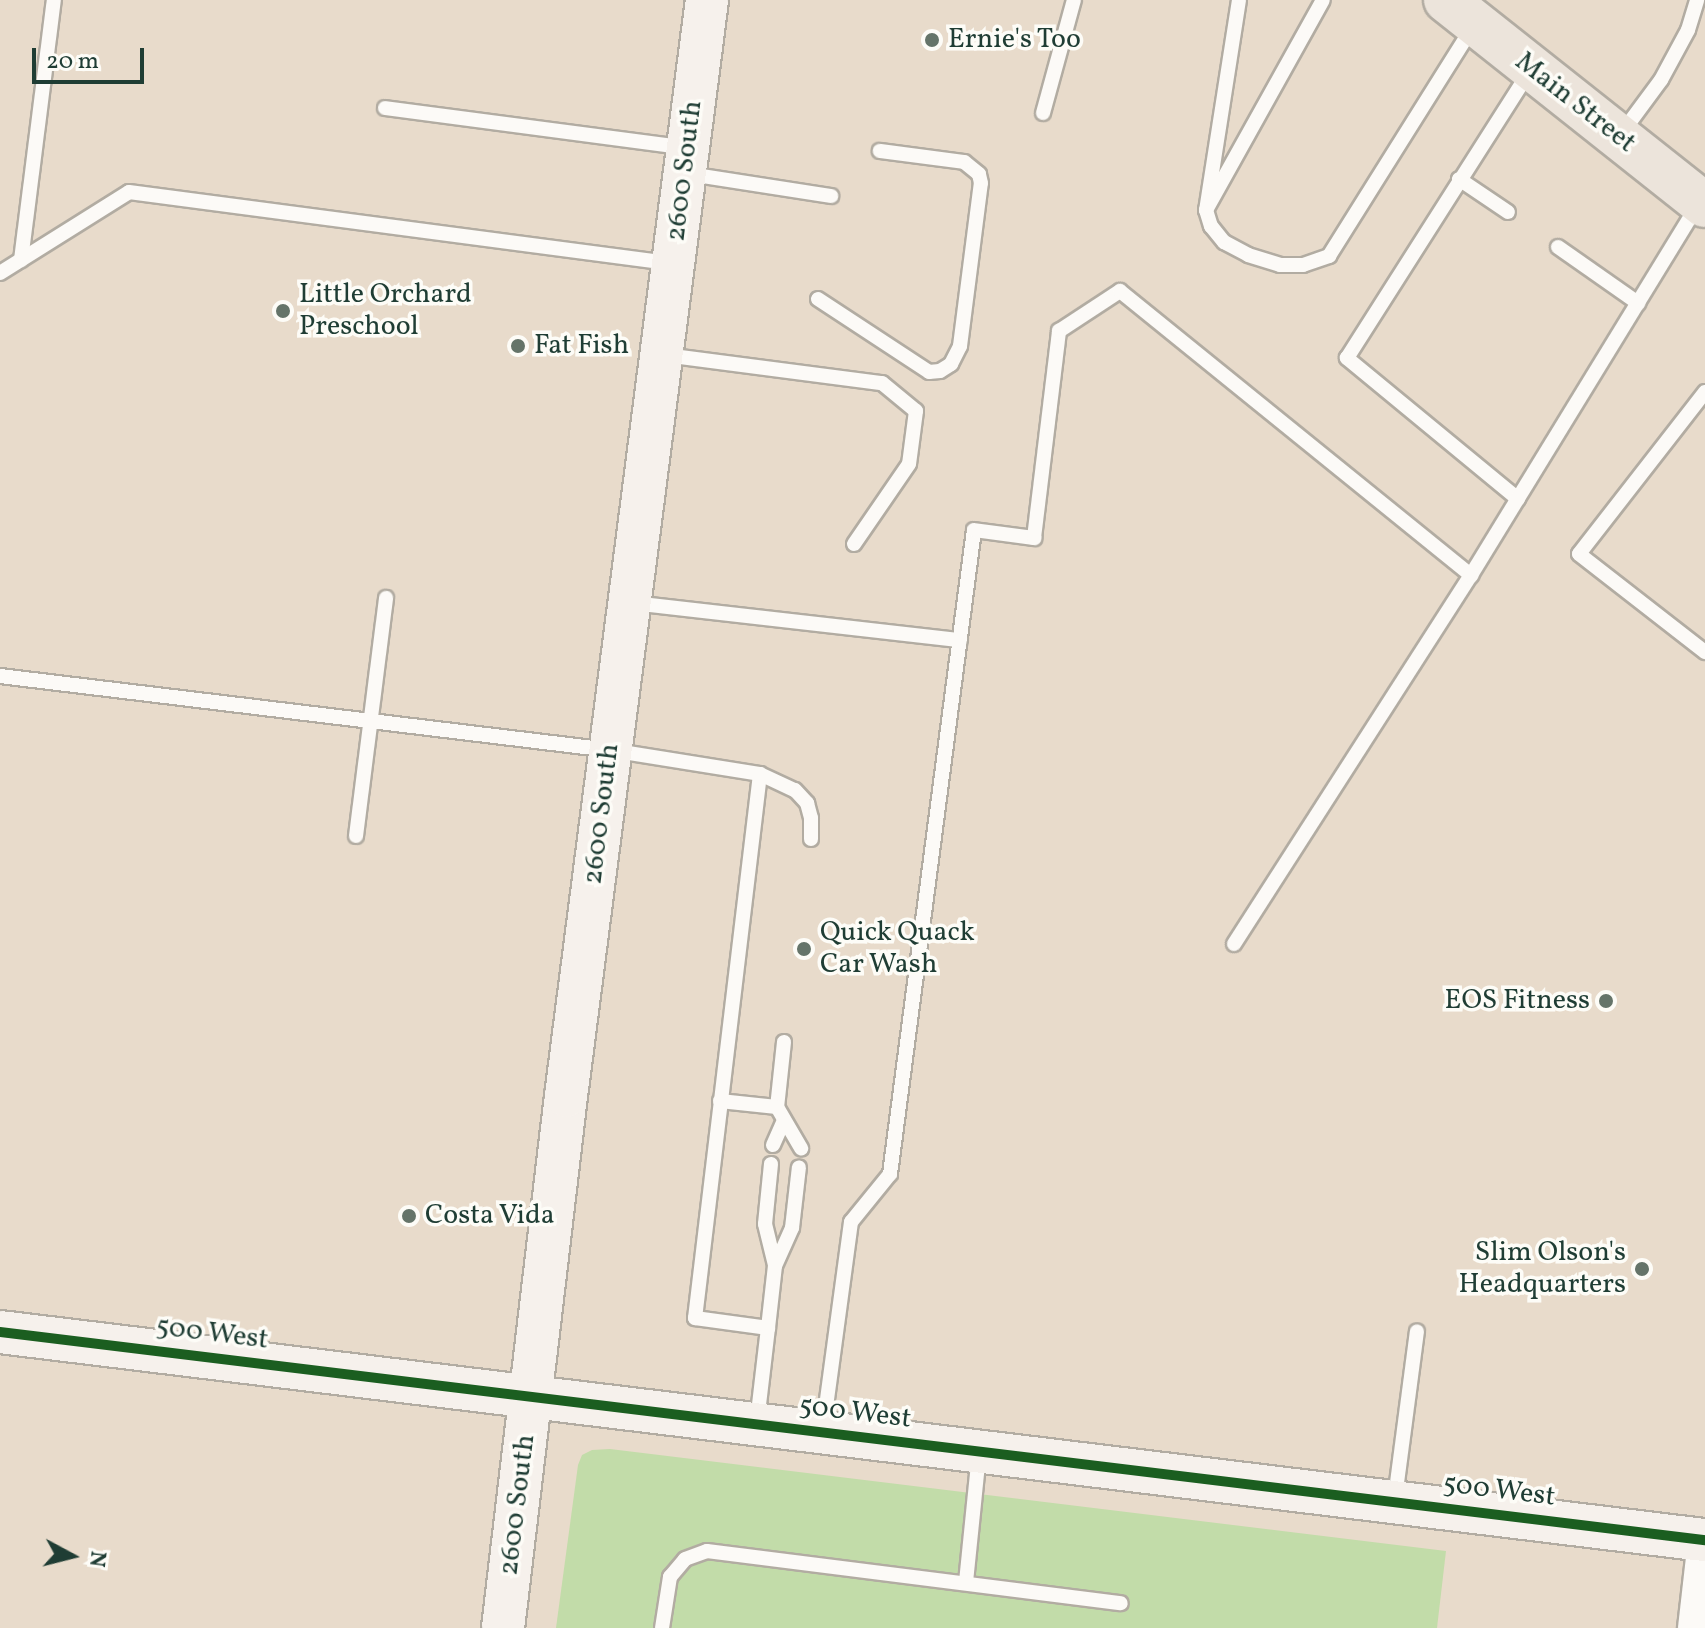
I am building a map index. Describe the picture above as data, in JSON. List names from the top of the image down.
{
  "streets": {
    "main road": ["Main Street"],
    "street": ["2600 South", "500 West"]
  },
  "crossings": [
    ["2600 South", "500 West"]
  ],
  "places": [
    "Ernie's Too",
    "Little Orchard Preschool",
    "Fat Fish",
    "Quick Quack Car Wash",
    "EOS Fitness",
    "Costa Vida",
    "Slim Olson's Headquarters"
  ],
  "scale_bar": "20 m",
  "north": "right"
}
